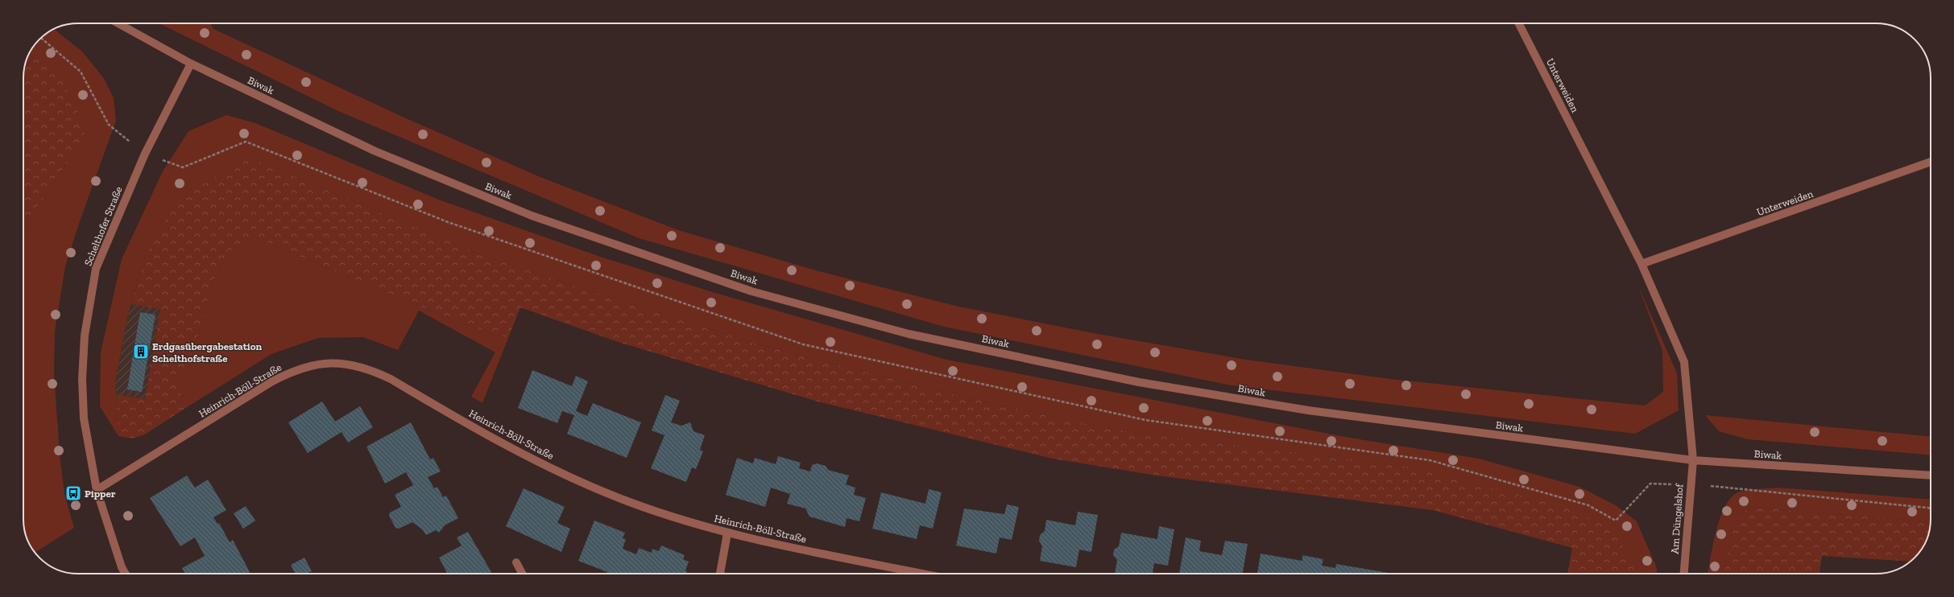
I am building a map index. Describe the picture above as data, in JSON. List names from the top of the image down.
{
  "streets": {
    "street": [
      "Biwak",
      "Unterweiden",
      "Schelthofer Straße",
      "Heinrich-Böll-Straße",
      "Am Düngelshof"
    ]
  },
  "crossings": [
    ["Biwak", "Unterweiden"],
    ["Biwak", "Schelthofer Straße"],
    ["Biwak", "Am Düngelshof"],
    ["Unterweiden", "Am Düngelshof"],
    ["Schelthofer Straße", "Heinrich-Böll-Straße"]
  ],
  "places": {
    "building": ["Erdgasübergabestation Schelthofstraße"],
    "bus stop": ["Pipper"]
  }
}
